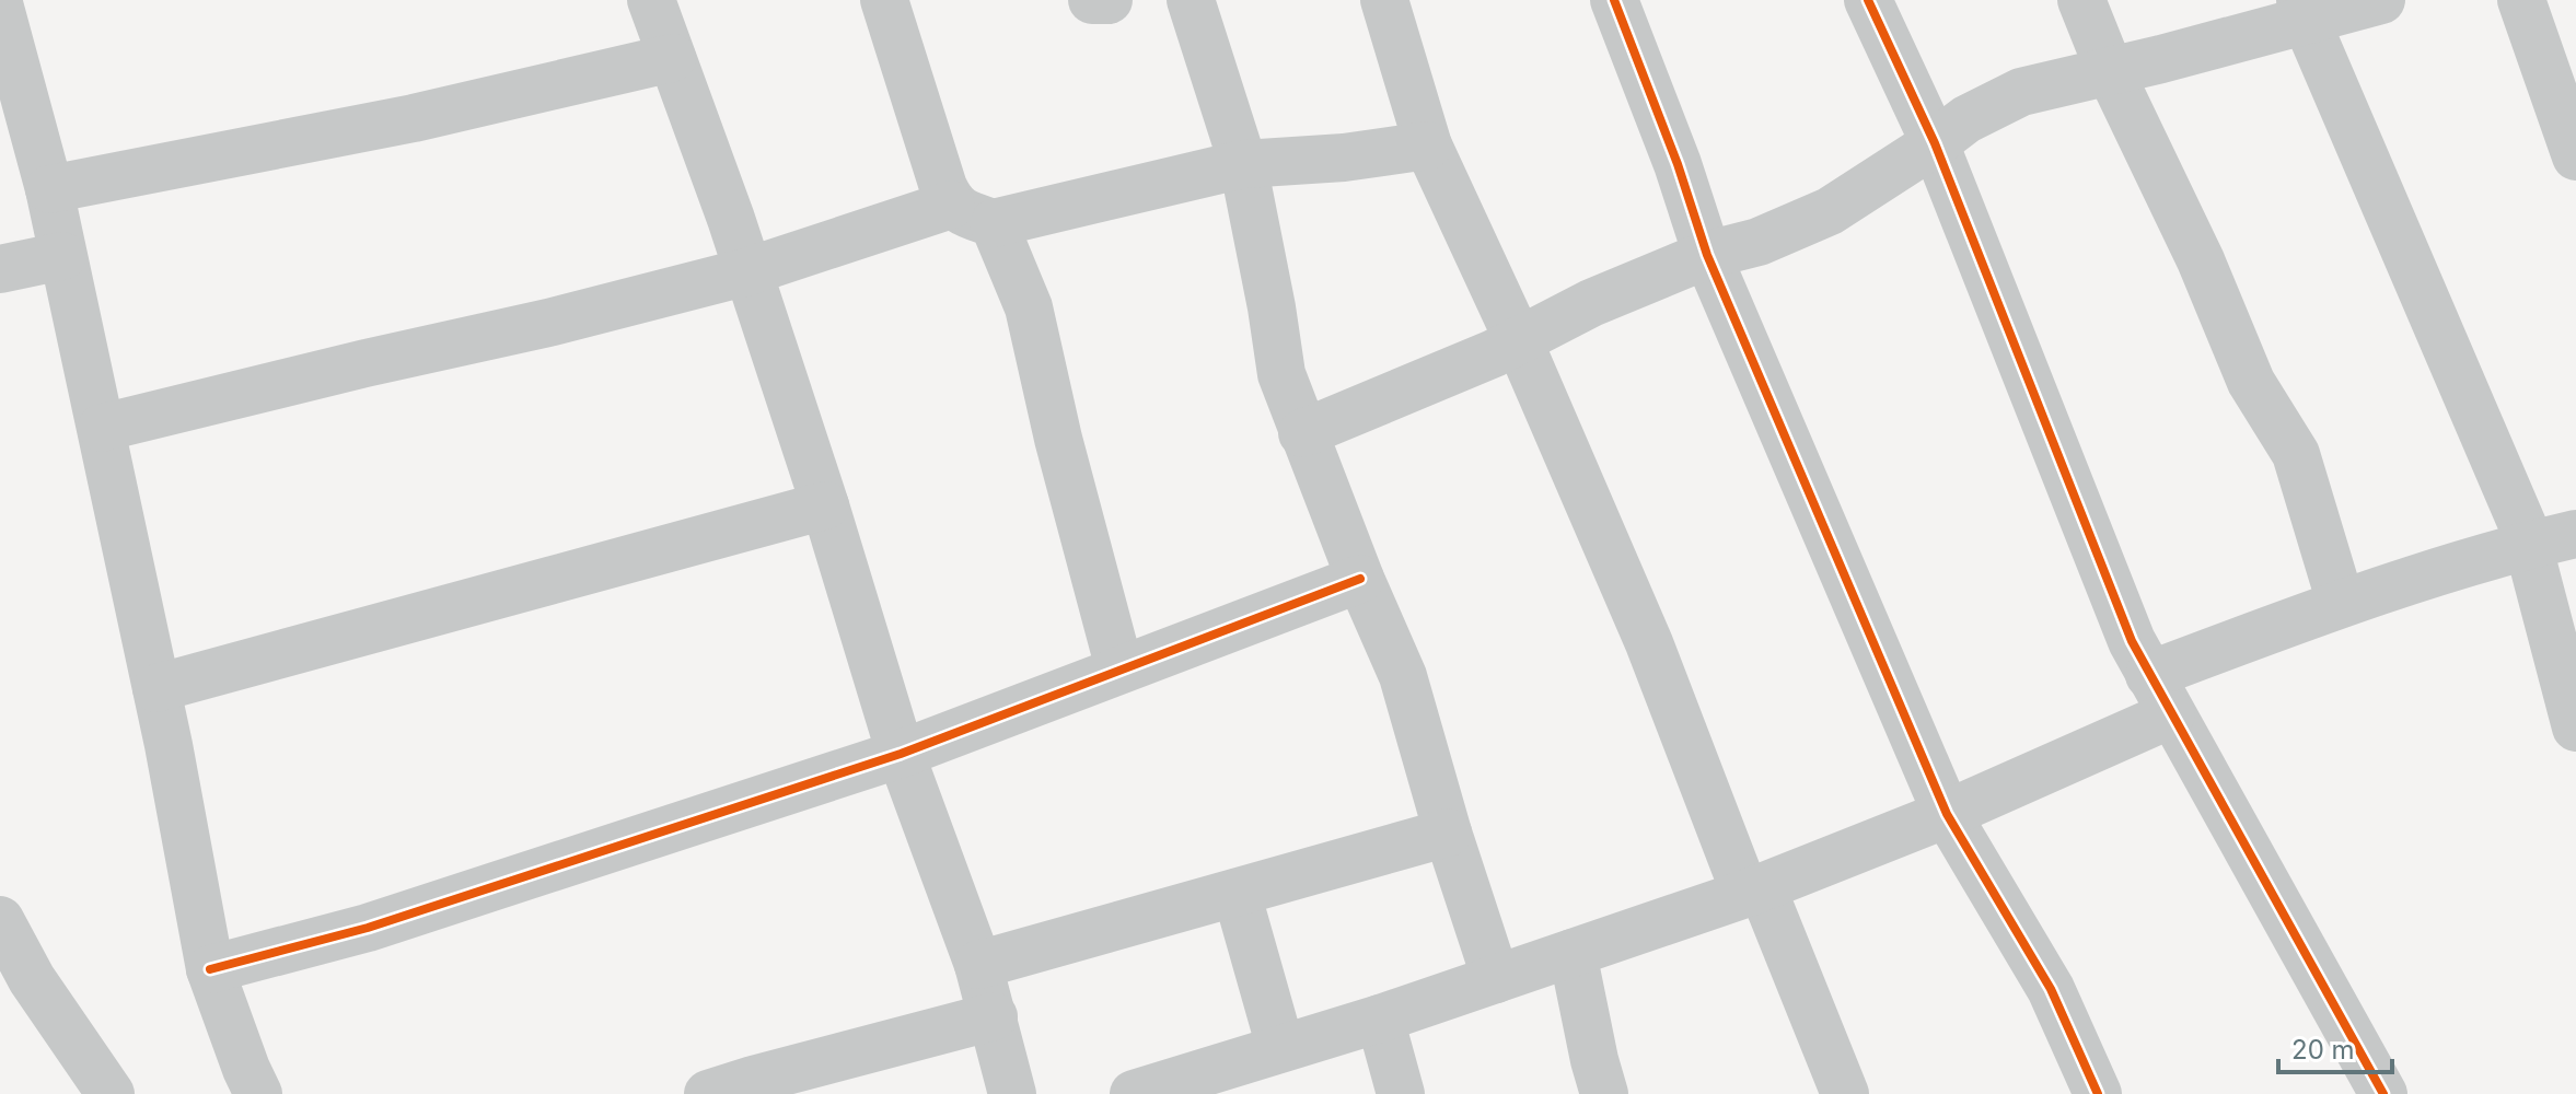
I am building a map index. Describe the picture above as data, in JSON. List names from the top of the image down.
{
  "scale_bar": "20 m"
}
